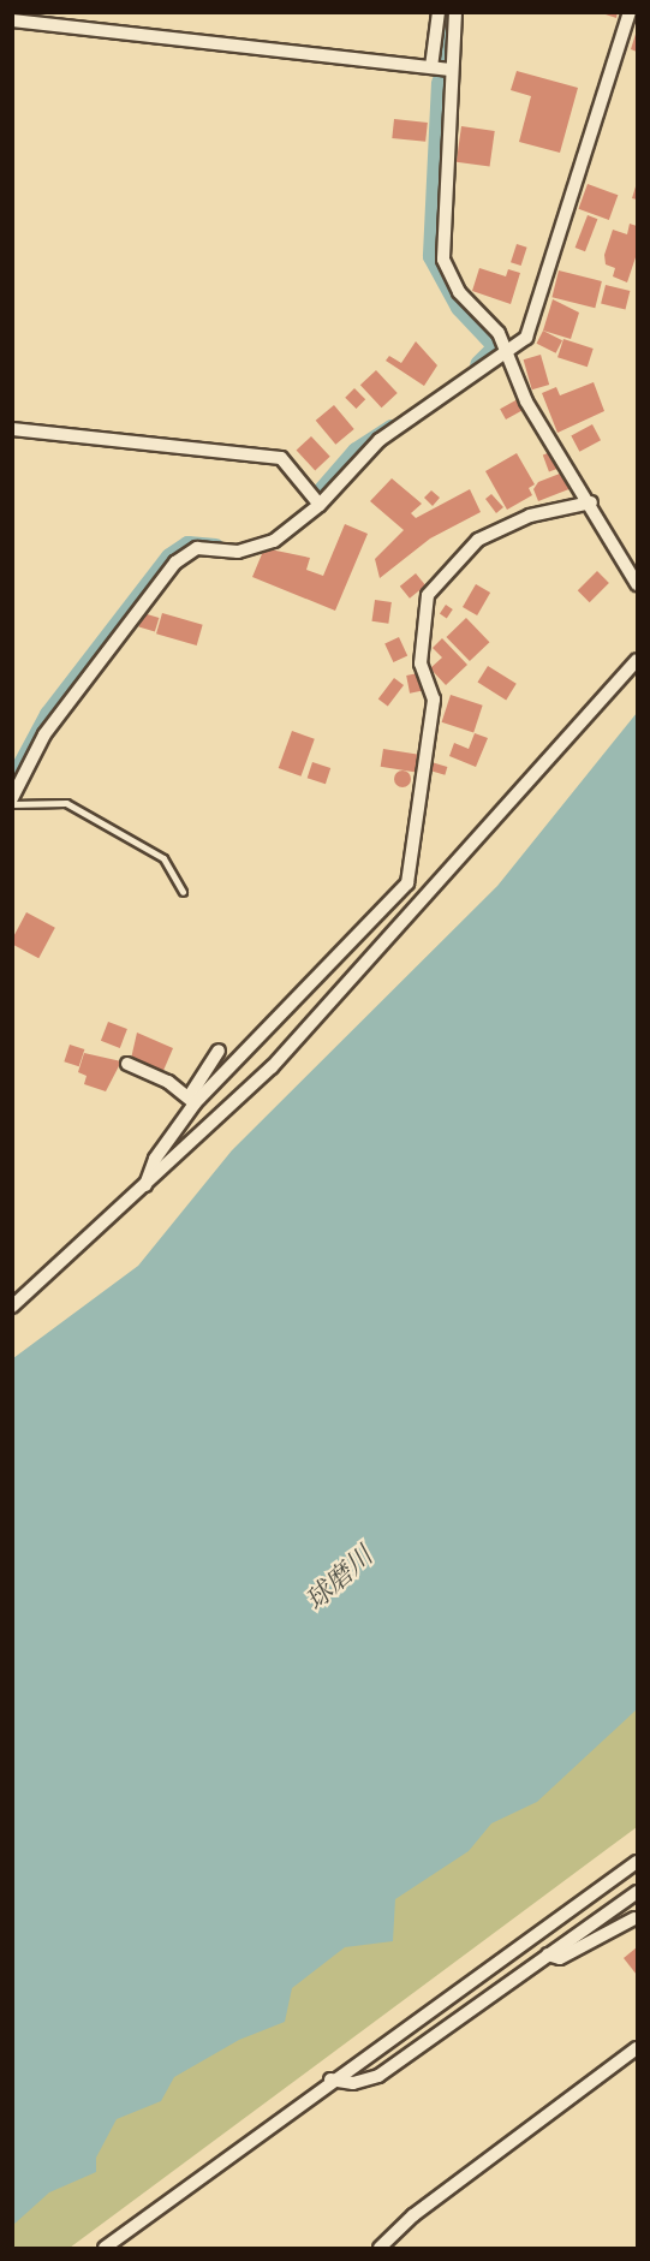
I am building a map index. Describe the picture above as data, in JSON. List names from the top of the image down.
{
  "water": ["球磨川"]
}
